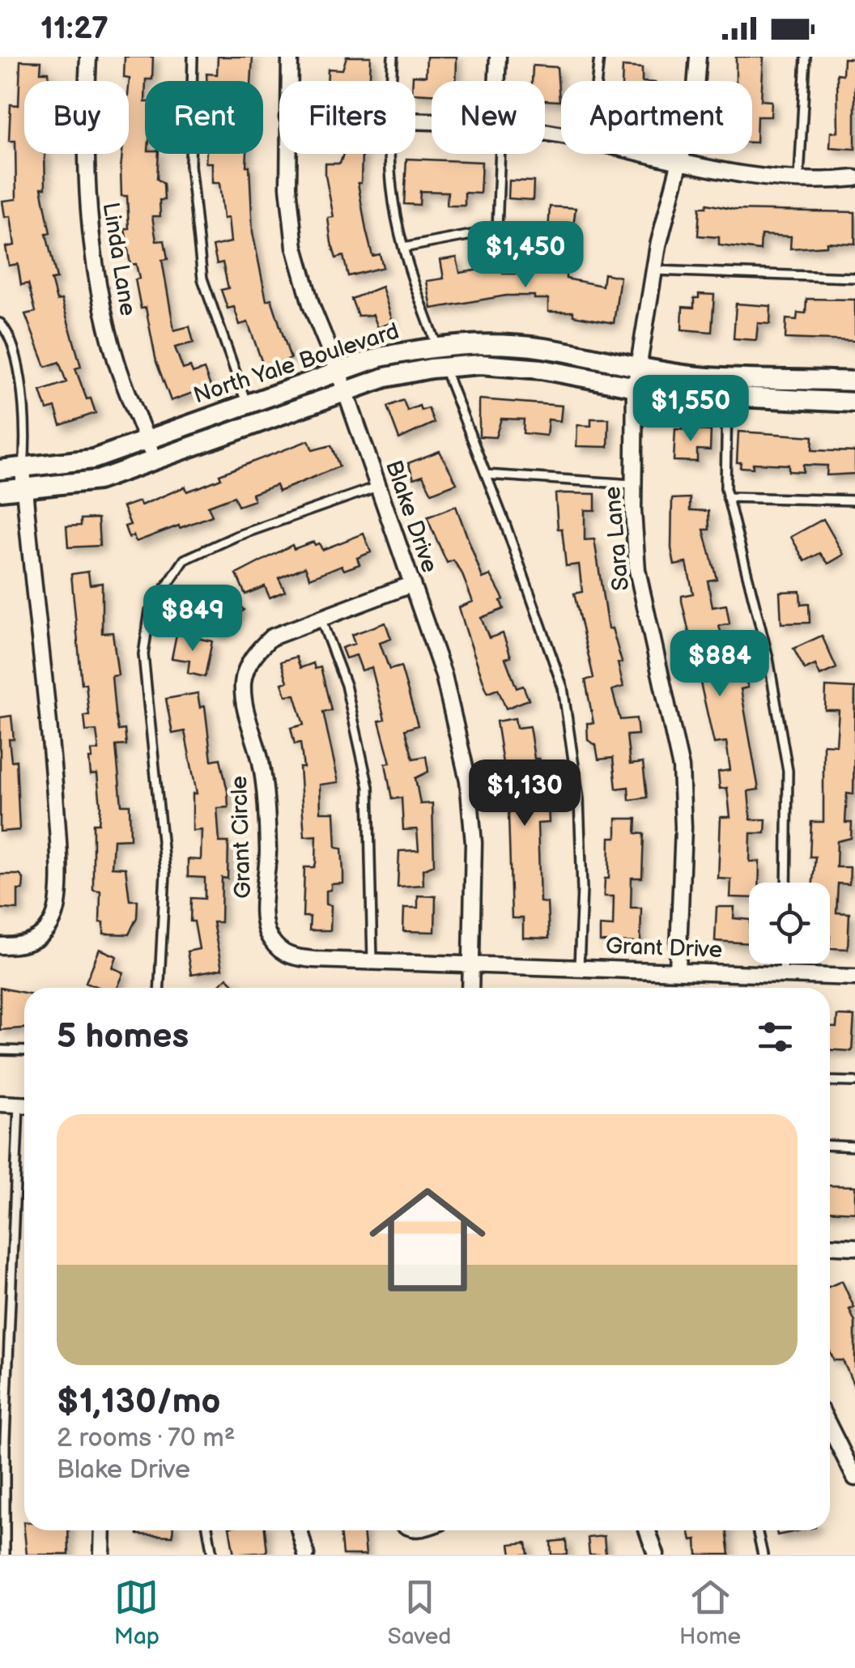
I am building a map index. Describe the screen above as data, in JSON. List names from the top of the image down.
{
  "streets": {
    "street": [
      "Linda Lane",
      "North Yale Boulevard",
      "Blake Drive",
      "Sara Lane",
      "Grant Circle",
      "Grant Drive"
    ]
  },
  "crossings": [
    ["Linda Lane", "North Yale Boulevard"],
    ["North Yale Boulevard", "Blake Drive"],
    ["North Yale Boulevard", "Sara Lane"],
    ["Blake Drive", "Grant Circle"],
    ["Blake Drive", "Grant Drive"],
    ["Sara Lane", "Grant Drive"],
    ["Grant Circle", "Grant Drive"]
  ],
  "page": {
    "status": "11:27",
    "chip": [
      "Buy",
      "Rent",
      "Filters",
      "New",
      "Apartment"
    ],
    "price": [
      "$1,450",
      "$1,550",
      "$849",
      "$884",
      "$1,130"
    ],
    "heading": "5 homes",
    "list": [
      {
        "name": "$1,130/mo",
        "note": "2 rooms · 70 m² · Blake Drive"
      }
    ],
    "tabs": ["Map", "Saved", "Home"]
  }
}
